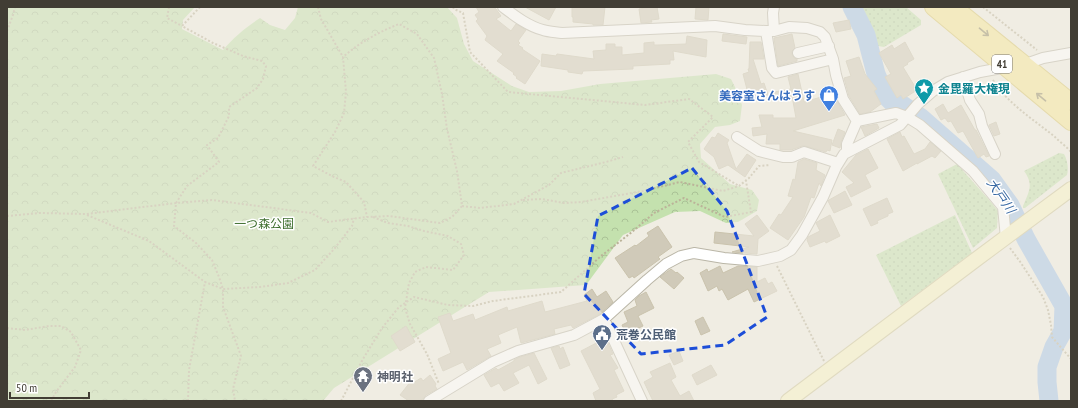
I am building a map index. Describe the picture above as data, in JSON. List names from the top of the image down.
{
  "streets": {
    "main road": ["41"]
  },
  "water": ["大戸川"],
  "parks": ["一つ森公園"],
  "places": {
    "place": ["金毘羅大権現"],
    "shop": ["美容室さんはうす"],
    "public building": ["荒巻公民館"],
    "temple": ["神明社"]
  },
  "scale_bar": "50 m"
}
